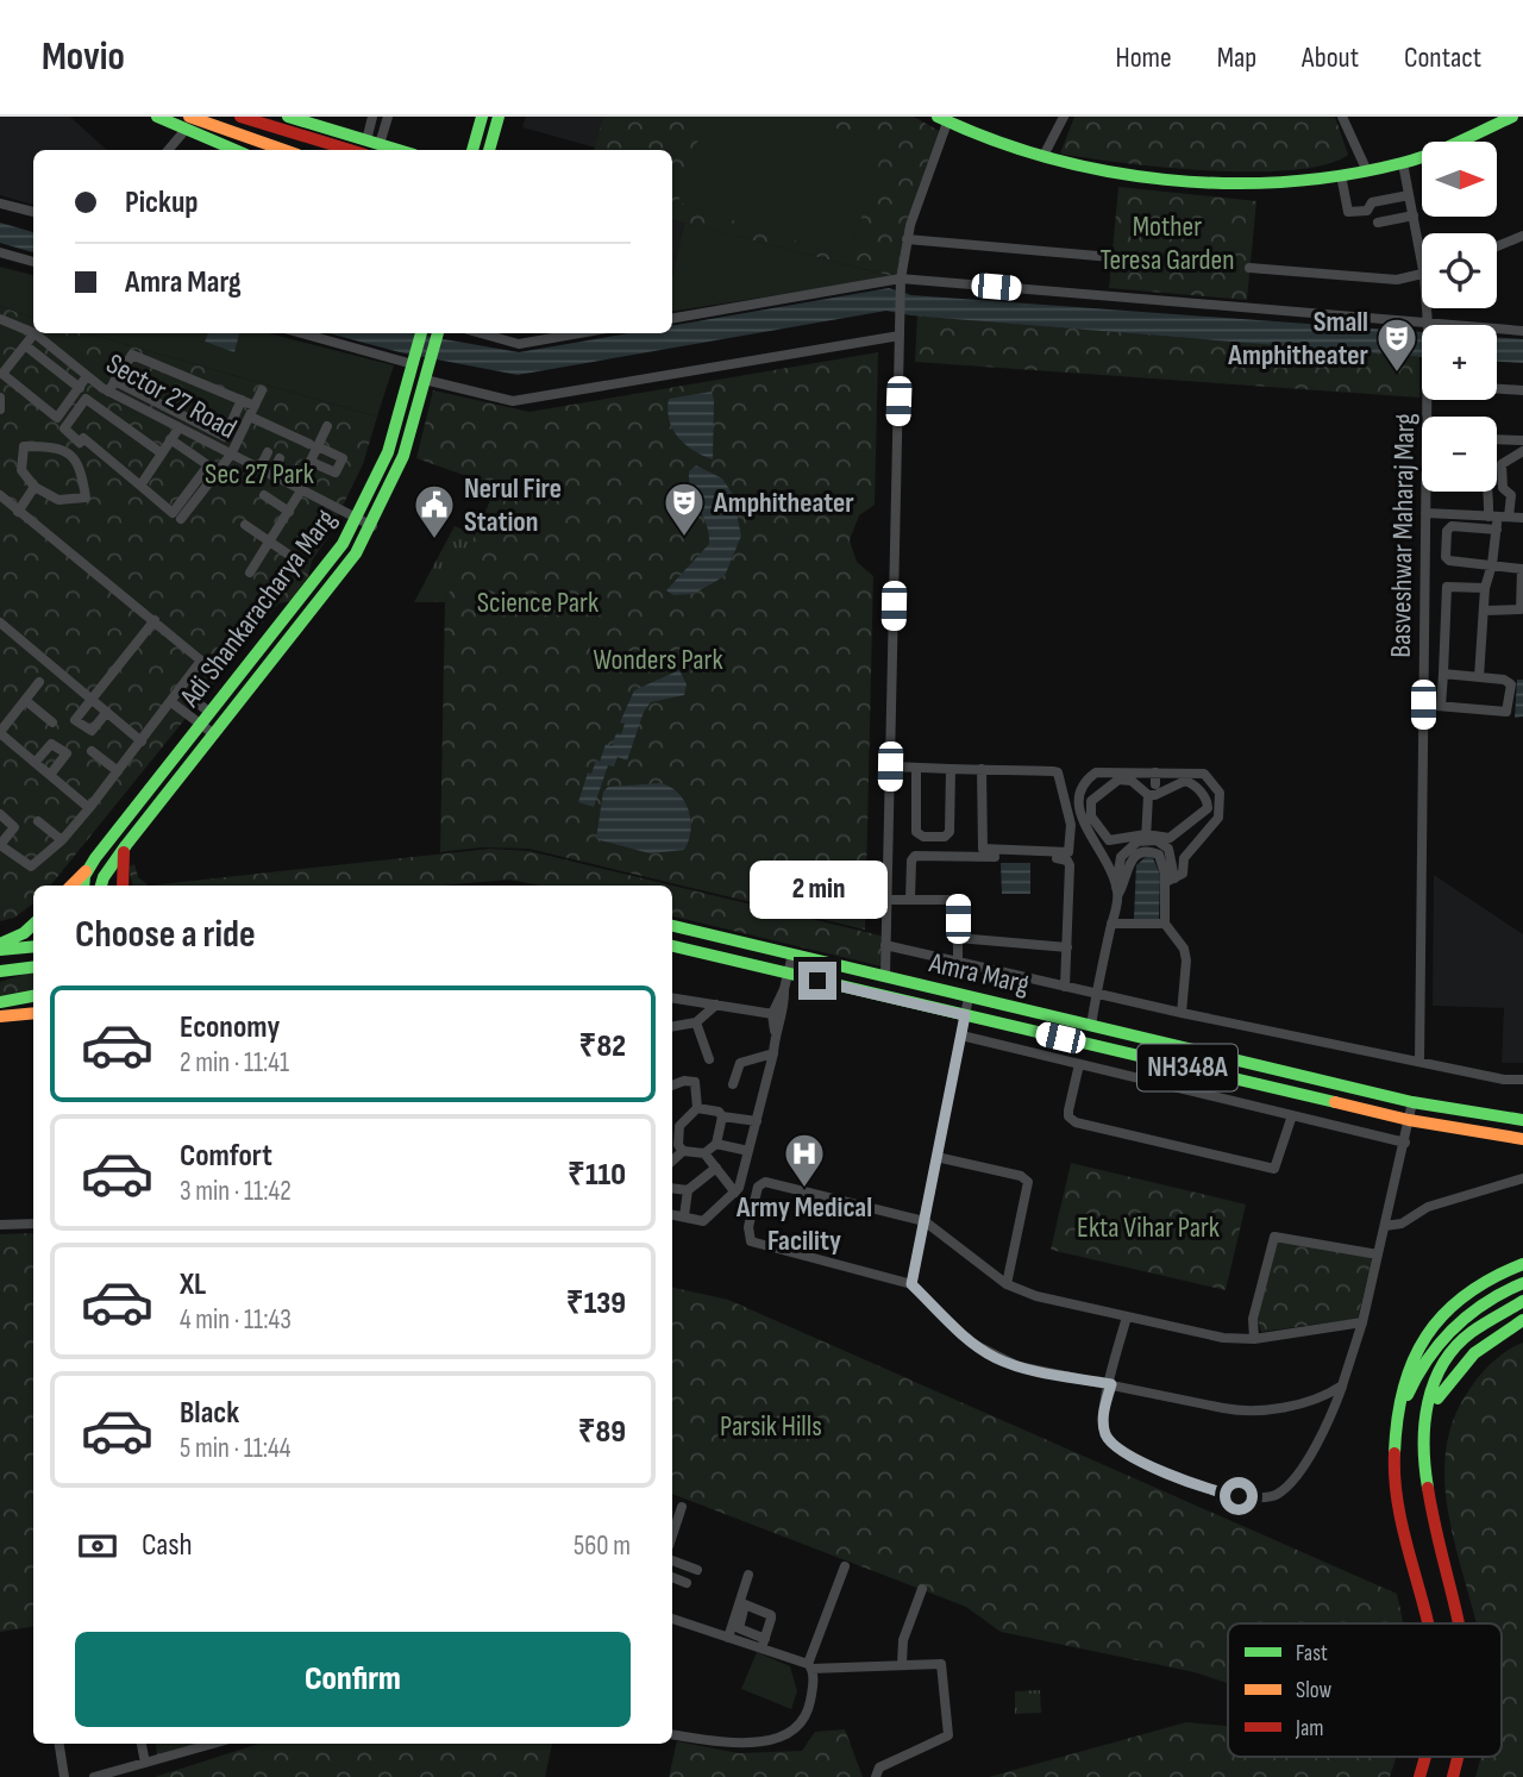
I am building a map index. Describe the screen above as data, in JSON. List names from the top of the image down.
{
  "streets": {
    "main road": ["Adi Shankaracharya Marg", "Amra Marg", "NH348A"],
    "street": ["Sector 27 Road", "Basveshwar Maharaj Marg"]
  },
  "crossings": [
    ["Sector 27 Road", "Adi Shankaracharya Marg"]
  ],
  "parks": [
    "Mother Teresa Garden",
    "Sec 27 Park",
    "Science Park",
    "Wonders Park",
    "Ekta Vihar Park",
    "Parsik Hills"
  ],
  "places": {
    "theatre": ["Small Amphitheater", "Amphitheater"],
    "public building": ["Nerul Fire Station"],
    "hospital": ["Army Medical Facility"]
  },
  "legend": ["Fast", "Slow", "Jam"],
  "north": "right",
  "page": {
    "header": "Movio",
    "nav": [
      "Home",
      "Map",
      "About",
      "Contact"
    ],
    "map_buttons": ["+", "−"],
    "banner": ["Pickup", "Amra Marg"],
    "bubble": "2 min",
    "heading": "Choose a ride",
    "list": [
      {
        "name": "Economy",
        "note": "2 min · 11:41",
        "value": "₹82"
      },
      {
        "name": "Comfort",
        "note": "3 min · 11:42",
        "value": "₹110"
      },
      {
        "name": "XL",
        "note": "4 min · 11:43",
        "value": "₹139"
      },
      {
        "name": "Black",
        "note": "5 min · 11:44",
        "value": "₹89"
      }
    ],
    "pay": ["Cash", "560 m"],
    "buttons": "Confirm"
  }
}
